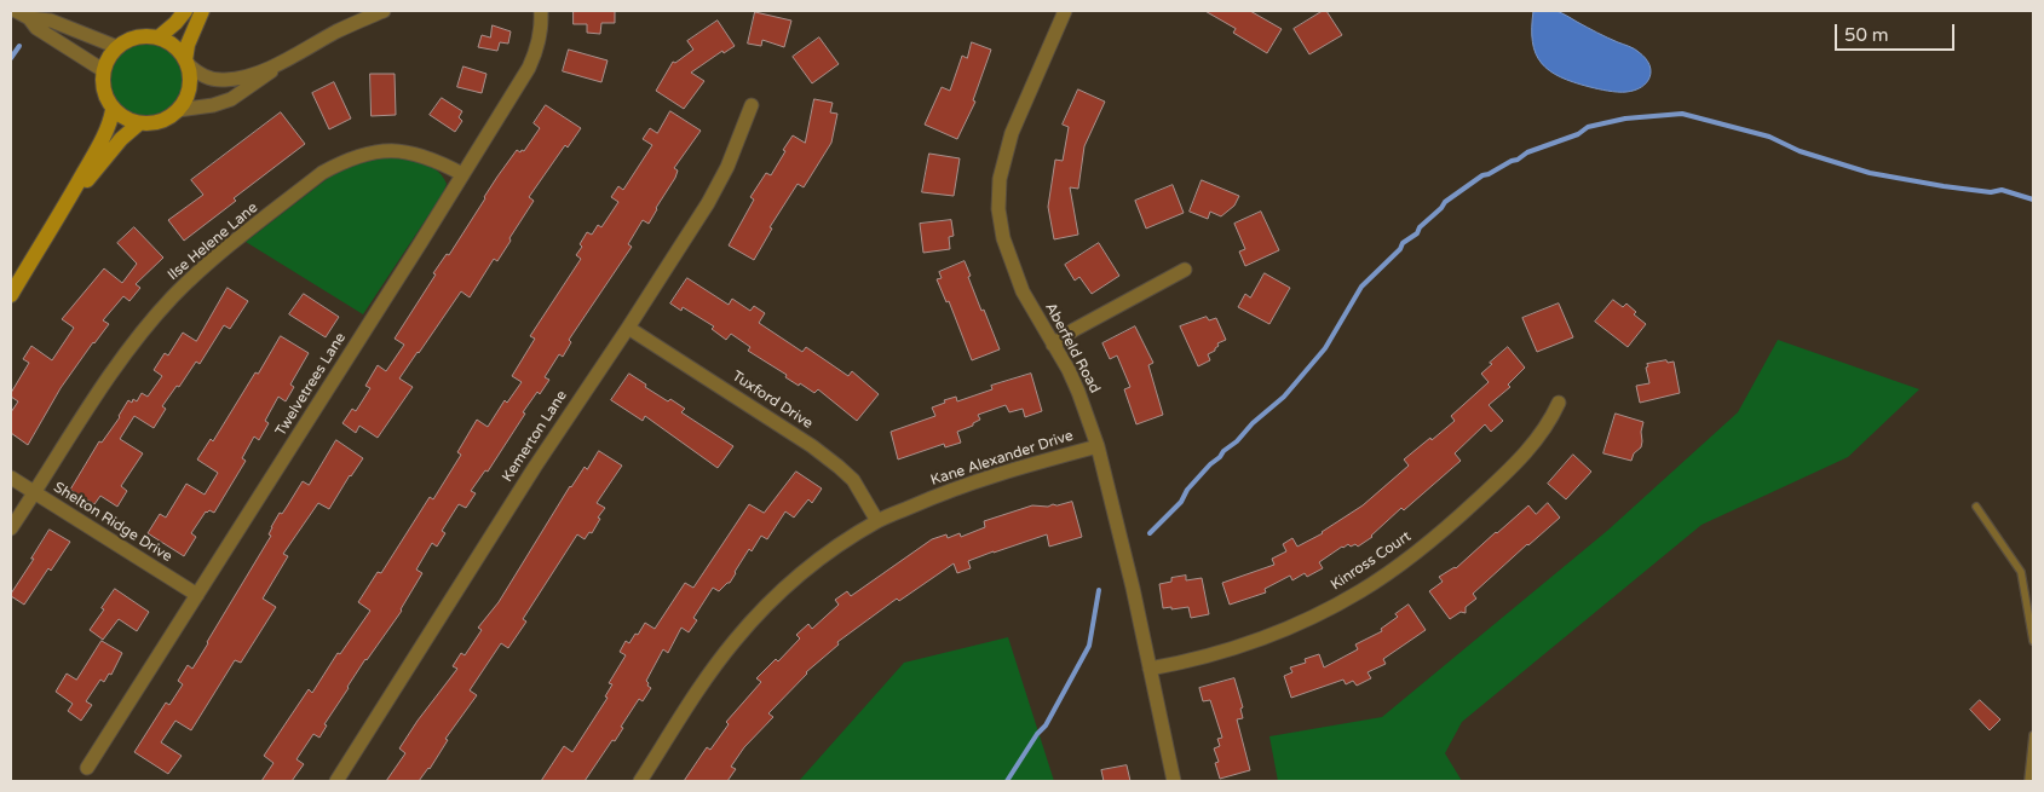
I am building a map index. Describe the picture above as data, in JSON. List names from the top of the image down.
{
  "streets": {
    "street": [
      "Ilse Helene Lane",
      "Aberfeld Road",
      "Twelvetrees Lane",
      "Tuxford Drive",
      "Kemerton Lane",
      "Kane Alexander Drive",
      "Shelton Ridge Drive",
      "Kinross Court"
    ]
  },
  "crossings": [
    ["Ilse Helene Lane", "Twelvetrees Lane"],
    ["Ilse Helene Lane", "Shelton Ridge Drive"],
    ["Aberfeld Road", "Kane Alexander Drive"],
    ["Aberfeld Road", "Kinross Court"],
    ["Twelvetrees Lane", "Shelton Ridge Drive"],
    ["Tuxford Drive", "Kemerton Lane"],
    ["Tuxford Drive", "Kane Alexander Drive"]
  ],
  "scale_bar": "50 m"
}
